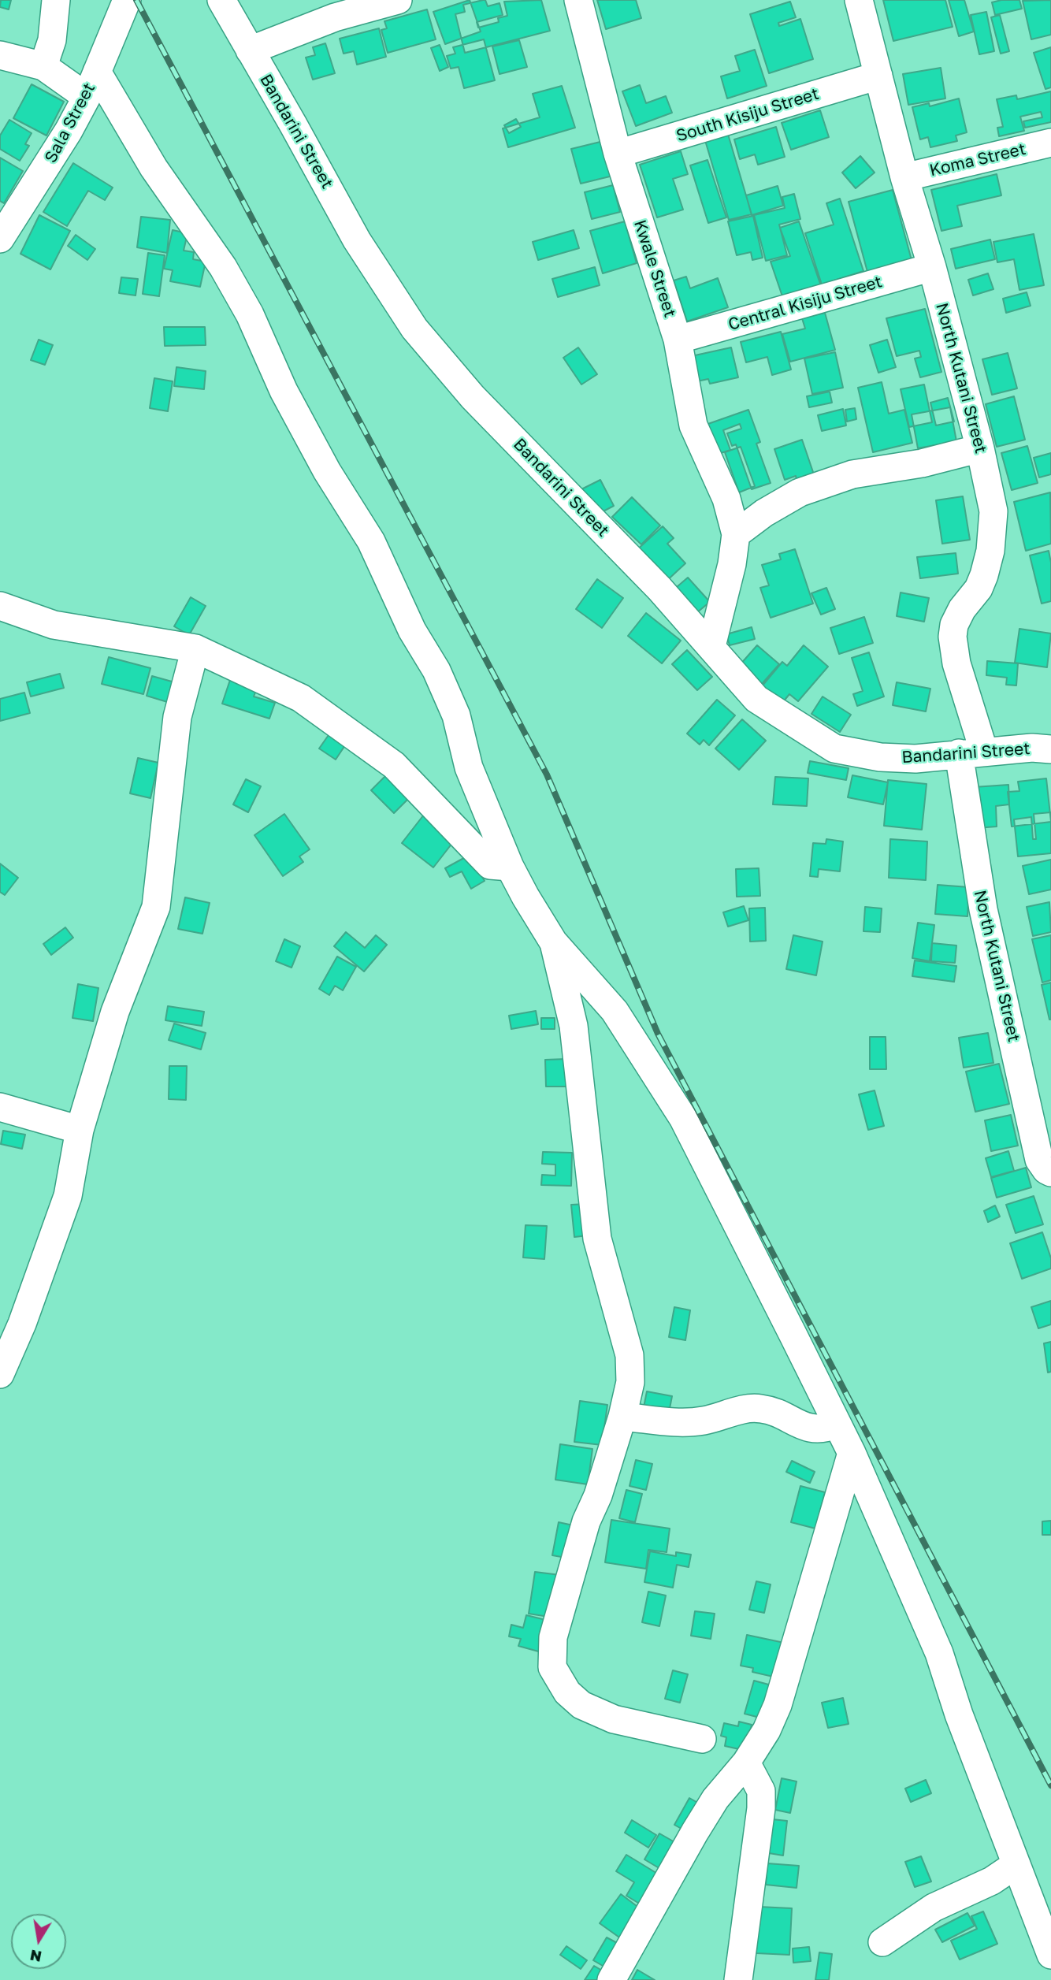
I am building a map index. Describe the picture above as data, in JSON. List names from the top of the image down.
{
  "streets": {
    "street": [
      "South Kisiju Street",
      "Sala Street",
      "Bandarini Street",
      "Koma Street",
      "Kwale Street",
      "Central Kisiju Street",
      "North Kutani Street"
    ]
  },
  "crossings": [
    ["South Kisiju Street", "Kwale Street"],
    ["South Kisiju Street", "North Kutani Street"],
    ["Bandarini Street", "North Kutani Street"],
    ["Koma Street", "North Kutani Street"],
    ["Kwale Street", "Central Kisiju Street"],
    ["Central Kisiju Street", "North Kutani Street"]
  ],
  "north": "bottom"
}
